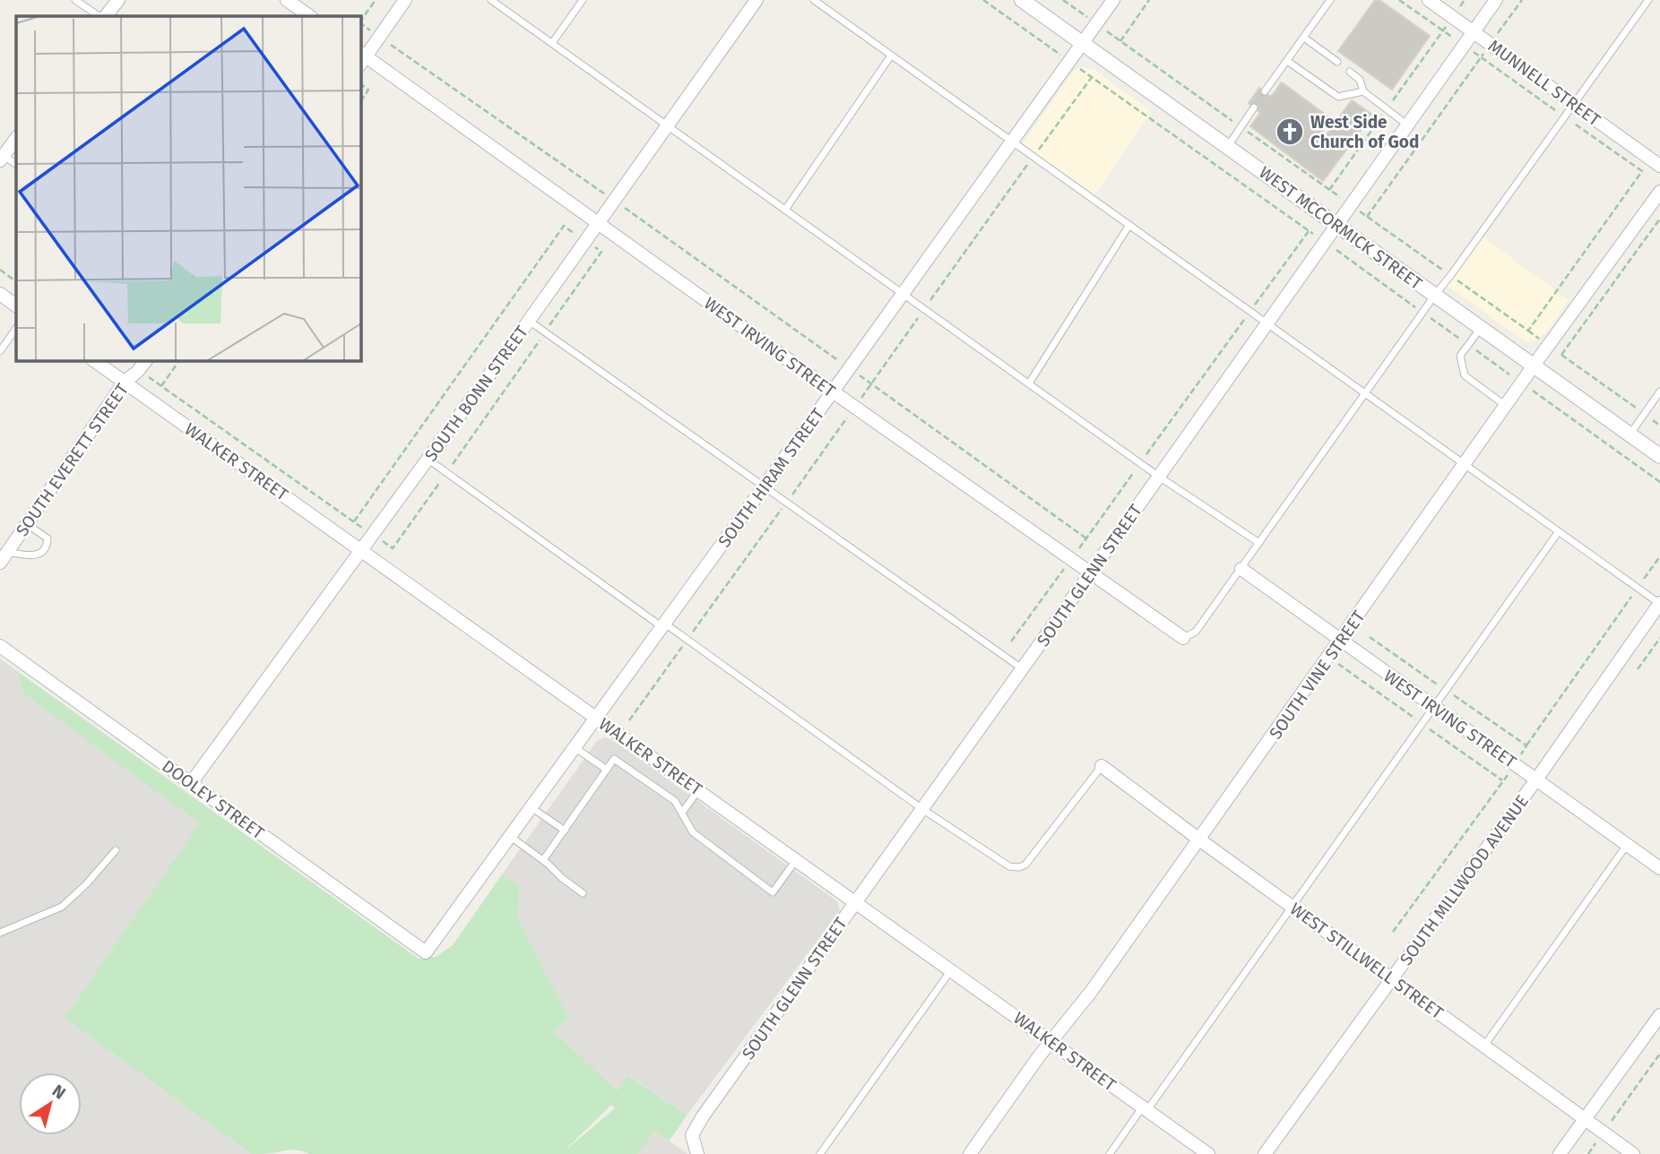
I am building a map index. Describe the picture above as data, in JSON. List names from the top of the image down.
{
  "streets": {
    "street": [
      "MUNNELL STREET",
      "WEST MCCORMICK STREET",
      "WEST IRVING STREET",
      "SOUTH BONN STREET",
      "SOUTH EVERETT STREET",
      "WALKER STREET",
      "SOUTH HIRAM STREET",
      "SOUTH GLENN STREET",
      "SOUTH VINE STREET",
      "DOOLEY STREET",
      "SOUTH MILLWOOD AVENUE",
      "WEST STILLWELL STREET"
    ]
  },
  "crossings": [
    ["MUNNELL STREET", "SOUTH GLENN STREET"],
    ["WEST MCCORMICK STREET", "SOUTH HIRAM STREET"],
    ["WEST MCCORMICK STREET", "SOUTH GLENN STREET"],
    ["WEST MCCORMICK STREET", "SOUTH VINE STREET"],
    ["WEST IRVING STREET", "SOUTH BONN STREET"],
    ["WEST IRVING STREET", "SOUTH HIRAM STREET"],
    ["WEST IRVING STREET", "SOUTH GLENN STREET"],
    ["WEST IRVING STREET", "SOUTH VINE STREET"],
    ["WEST IRVING STREET", "SOUTH MILLWOOD AVENUE"],
    ["SOUTH BONN STREET", "WALKER STREET"],
    ["SOUTH BONN STREET", "DOOLEY STREET"],
    ["SOUTH EVERETT STREET", "WALKER STREET"],
    ["WALKER STREET", "SOUTH HIRAM STREET"],
    ["WALKER STREET", "SOUTH GLENN STREET"],
    ["WALKER STREET", "SOUTH VINE STREET"],
    ["SOUTH HIRAM STREET", "DOOLEY STREET"],
    ["SOUTH VINE STREET", "WEST STILLWELL STREET"],
    ["SOUTH MILLWOOD AVENUE", "WEST STILLWELL STREET"]
  ],
  "places": {
    "church": ["West Side Church of God"]
  },
  "north": "top right"
}
